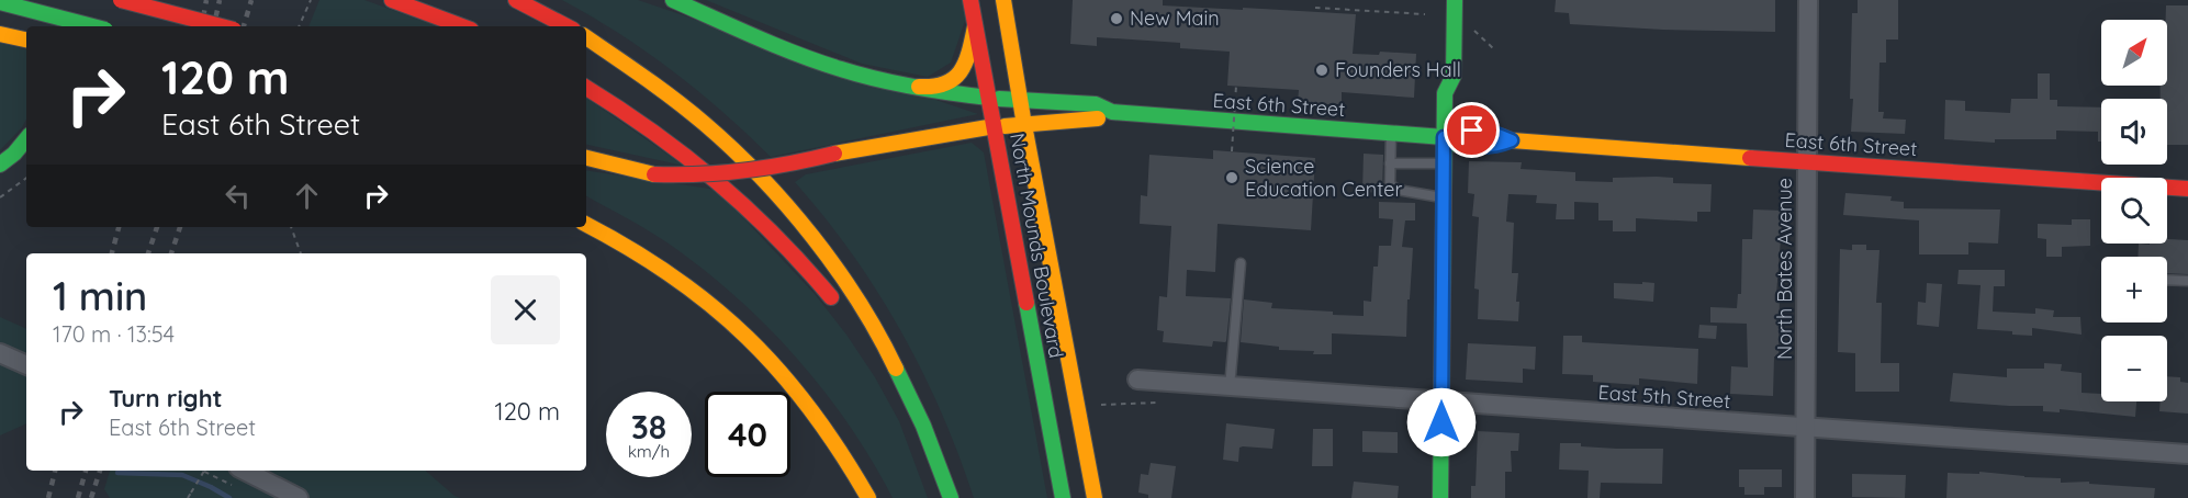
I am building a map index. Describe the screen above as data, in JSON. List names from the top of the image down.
{
  "streets": {
    "main road": ["East 6th Street", "North Mounds Boulevard"],
    "street": ["North Bates Avenue", "East 5th Street"]
  },
  "crossings": [
    ["East 6th Street", "North Mounds Boulevard"],
    ["East 6th Street", "North Bates Avenue"],
    ["North Bates Avenue", "East 5th Street"]
  ],
  "places": ["New Main", "Founders Hall", "Science Education Center"],
  "north": "top right",
  "page": {
    "map_buttons": ["+", "−"],
    "turn": ["120 m", "East 6th Street"],
    "heading": ["1 min", "170 m · 13:54"],
    "list": [
      {
        "name": "Turn right",
        "note": "East 6th Street",
        "value": "120 m"
      }
    ],
    "speed": "38 km/h",
    "limit": "40"
  }
}
